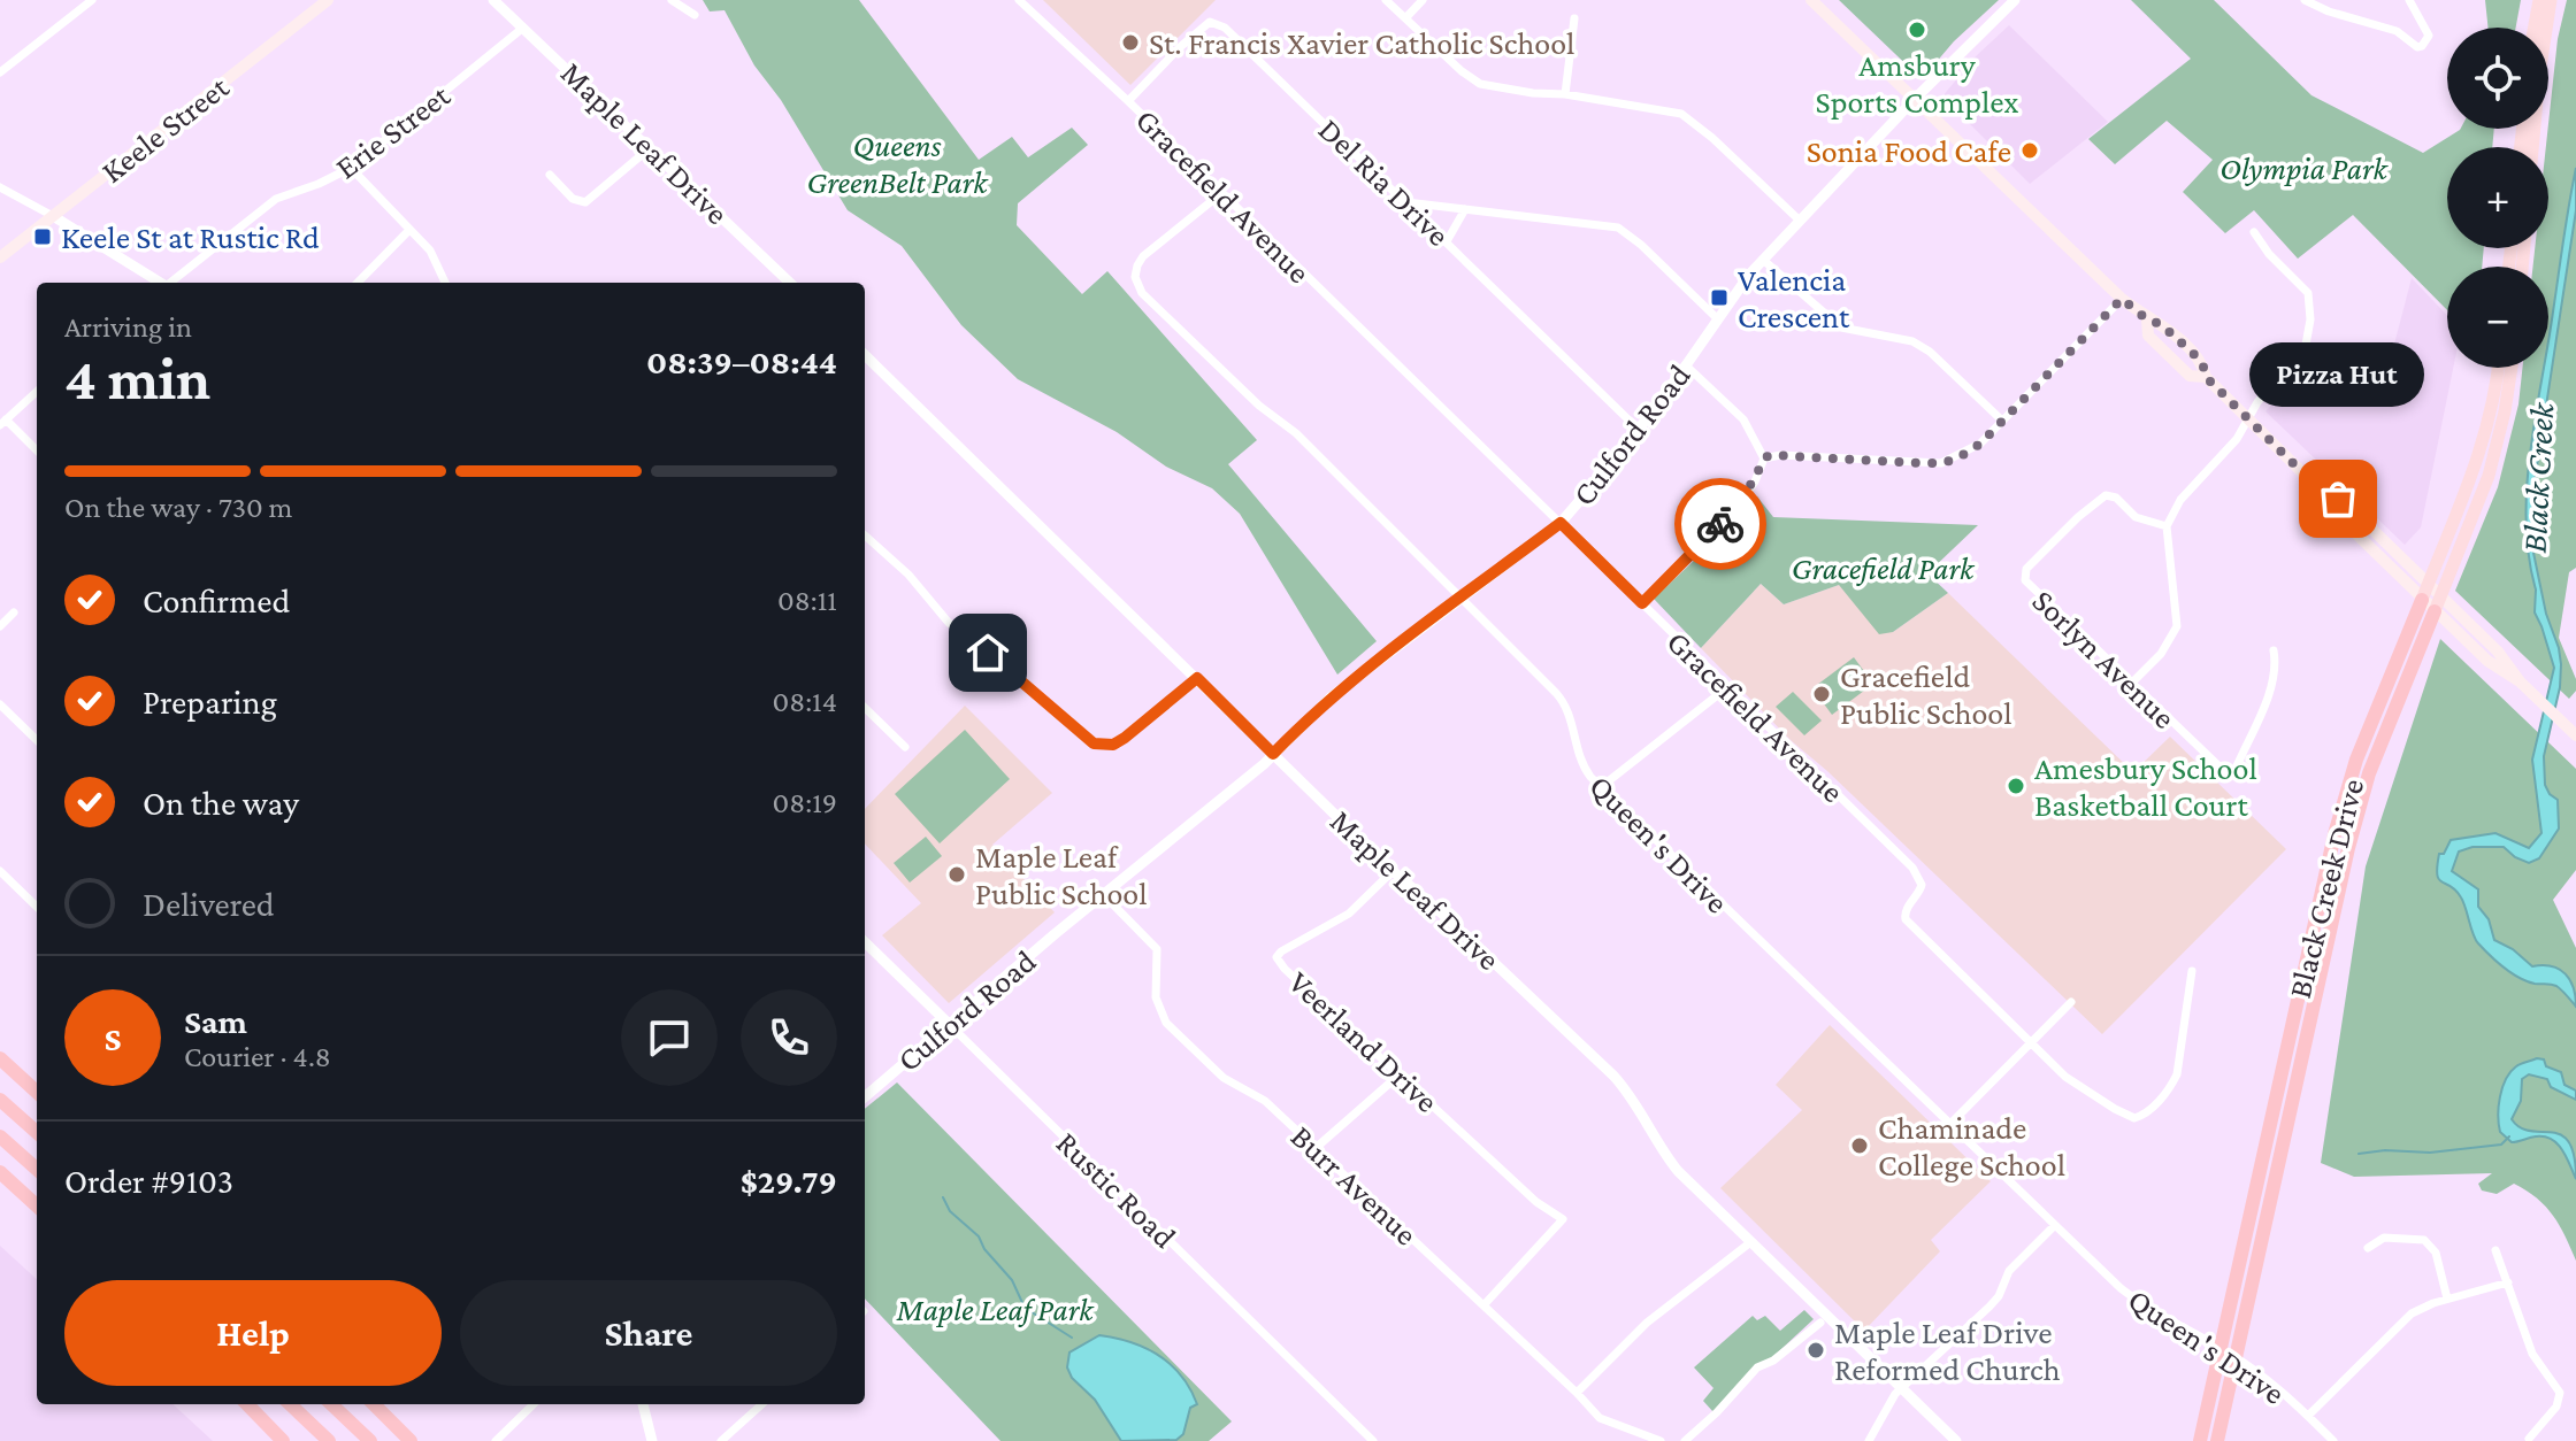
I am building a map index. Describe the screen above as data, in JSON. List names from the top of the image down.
{
  "streets": {
    "highway": ["Black Creek Drive"],
    "main road": ["Keele Street"],
    "street": [
      "Erie Street",
      "Maple Leaf Drive",
      "Del Ria Drive",
      "Gracefield Avenue",
      "Culford Road",
      "Sorlyn Avenue",
      "Queen's Drive",
      "Veerland Drive",
      "Burr Avenue",
      "Rustic Road"
    ]
  },
  "crossings": [
    ["Erie Street", "Maple Leaf Drive"],
    ["Maple Leaf Drive", "Culford Road"],
    ["Maple Leaf Drive", "Veerland Drive"],
    ["Del Ria Drive", "Gracefield Avenue"],
    ["Del Ria Drive", "Culford Road"],
    ["Gracefield Avenue", "Culford Road"],
    ["Gracefield Avenue", "Queen's Drive"],
    ["Culford Road", "Queen's Drive"],
    ["Culford Road", "Burr Avenue"],
    ["Culford Road", "Rustic Road"],
    ["Veerland Drive", "Burr Avenue"]
  ],
  "water": ["Black Creek"],
  "parks": [
    "Queens GreenBelt Park",
    "Olympia Park",
    "Gracefield Park",
    "Maple Leaf Park"
  ],
  "places": {
    "other": [
      "Amsbury Sports Complex",
      "St. Francis Xavier Catholic School",
      "Sonia Food Cafe",
      "Pizza Hut",
      "Gracefield Public School",
      "Amesbury School Basketball Court",
      "Maple Leaf Public School",
      "Chaminade College School",
      "Maple Leaf Drive Reformed Church"
    ],
    "transit": ["Keele St at Rustic Rd", "Valencia Crescent"]
  },
  "page": {
    "map_buttons": ["+", "−"],
    "heading": ["4 min", "Arriving in", "08:39–08:44"],
    "panel": [
      "Sam",
      "Courier · 4.8",
      "Order #9103",
      "$29.79"
    ],
    "bubble": "Pizza Hut",
    "bar": "On the way · 730 m",
    "list": [
      ["Confirmed", "08:11"],
      ["Preparing", "08:14"],
      ["On the way", "08:19"],
      "Delivered"
    ],
    "round": "S",
    "buttons": ["Help", "Share"]
  }
}
